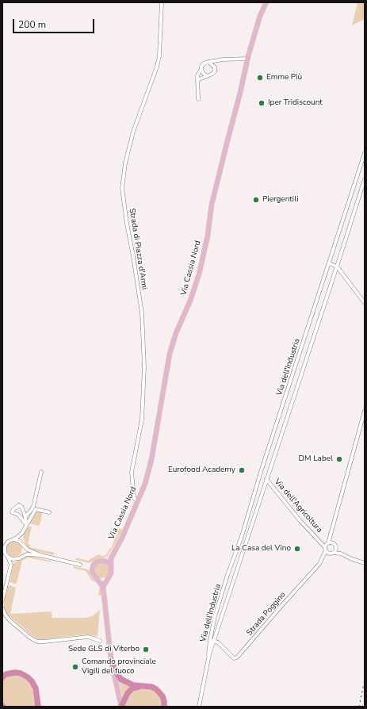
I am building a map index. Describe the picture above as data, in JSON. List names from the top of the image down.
{
  "streets": {
    "main road": ["Via Cassia Nord"],
    "street": [
      "Strada di Piazza d'Armi",
      "Via dell'Industria",
      "Via dell'Agricoltura",
      "Strada Poggino"
    ]
  },
  "crossings": [
    ["Strada di Piazza d'Armi", "Via Cassia Nord"],
    ["Via dell'Industria", "Via dell'Agricoltura"],
    ["Via dell'Industria", "Strada Poggino"],
    ["Via dell'Agricoltura", "Strada Poggino"]
  ],
  "places": [
    "Emme Più",
    "Iper Tridiscount",
    "Piergentili",
    "DM Label",
    "Eurofood Academy",
    "La Casa del Vino",
    "Sede GLS di Viterbo",
    "Comando provinciale Vigili del fuoco"
  ],
  "scale_bar": "200 m"
}
